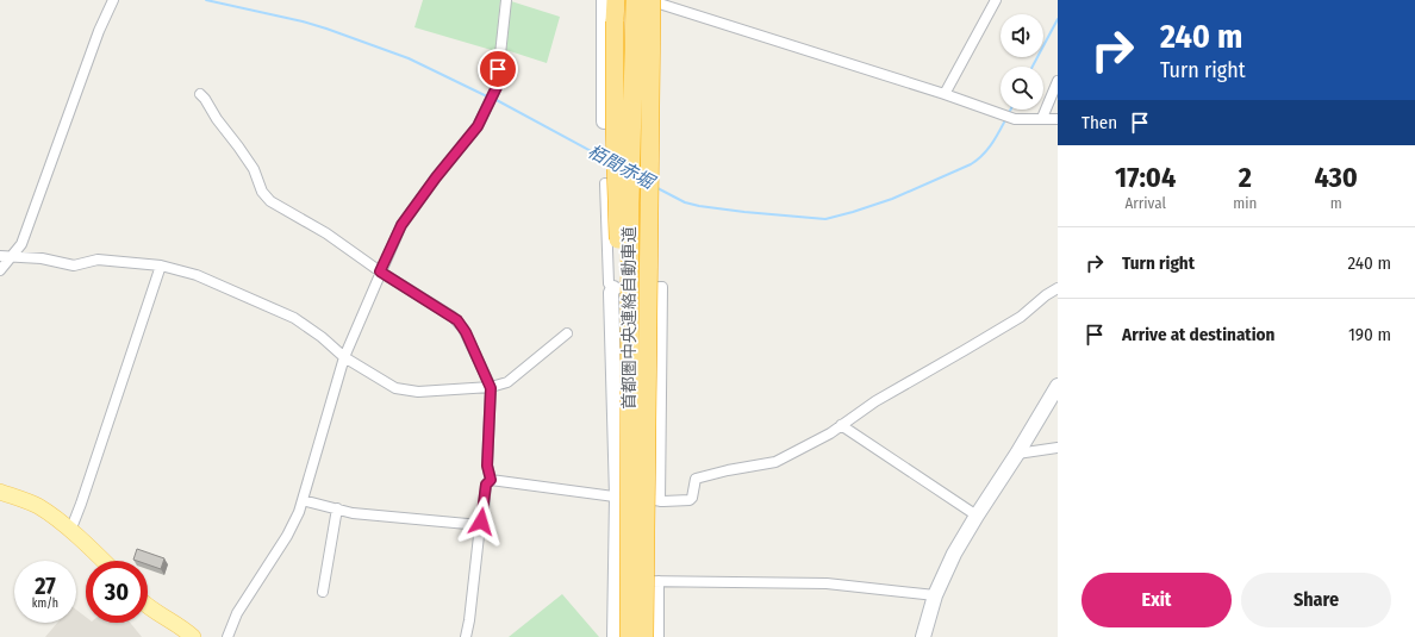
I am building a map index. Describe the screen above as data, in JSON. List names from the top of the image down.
{
  "streets": {
    "highway": ["首都圏中央連絡自動車道"]
  },
  "water": ["栢間赤堀"],
  "page": {
    "turn": ["240 m", "Turn right"],
    "then": "Then",
    "eta": [
      "17:04",
      "Arrival",
      "2",
      "min",
      "430",
      "m"
    ],
    "list": [
      {
        "name": "Turn right",
        "value": "240 m"
      },
      {
        "name": "Arrive at destination",
        "value": "190 m"
      }
    ],
    "speed": "27 km/h",
    "limit": "30",
    "buttons": ["Exit", "Share"]
  }
}
